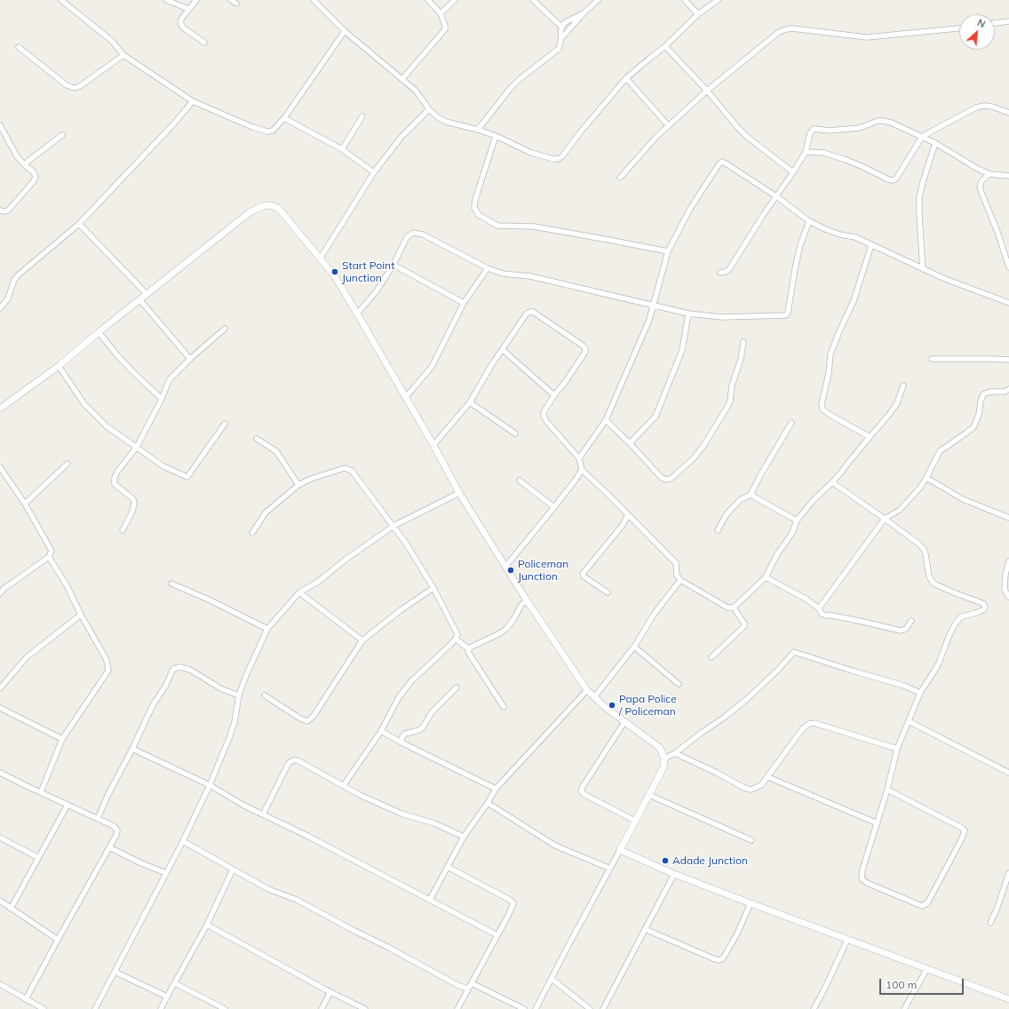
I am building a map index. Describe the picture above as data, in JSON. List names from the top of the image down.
{
  "places": [
    "Start Point Junction",
    "Policeman Junction",
    "Papa Police / Policeman",
    "Adade Junction"
  ],
  "scale_bar": "100 m",
  "north": "top right"
}
